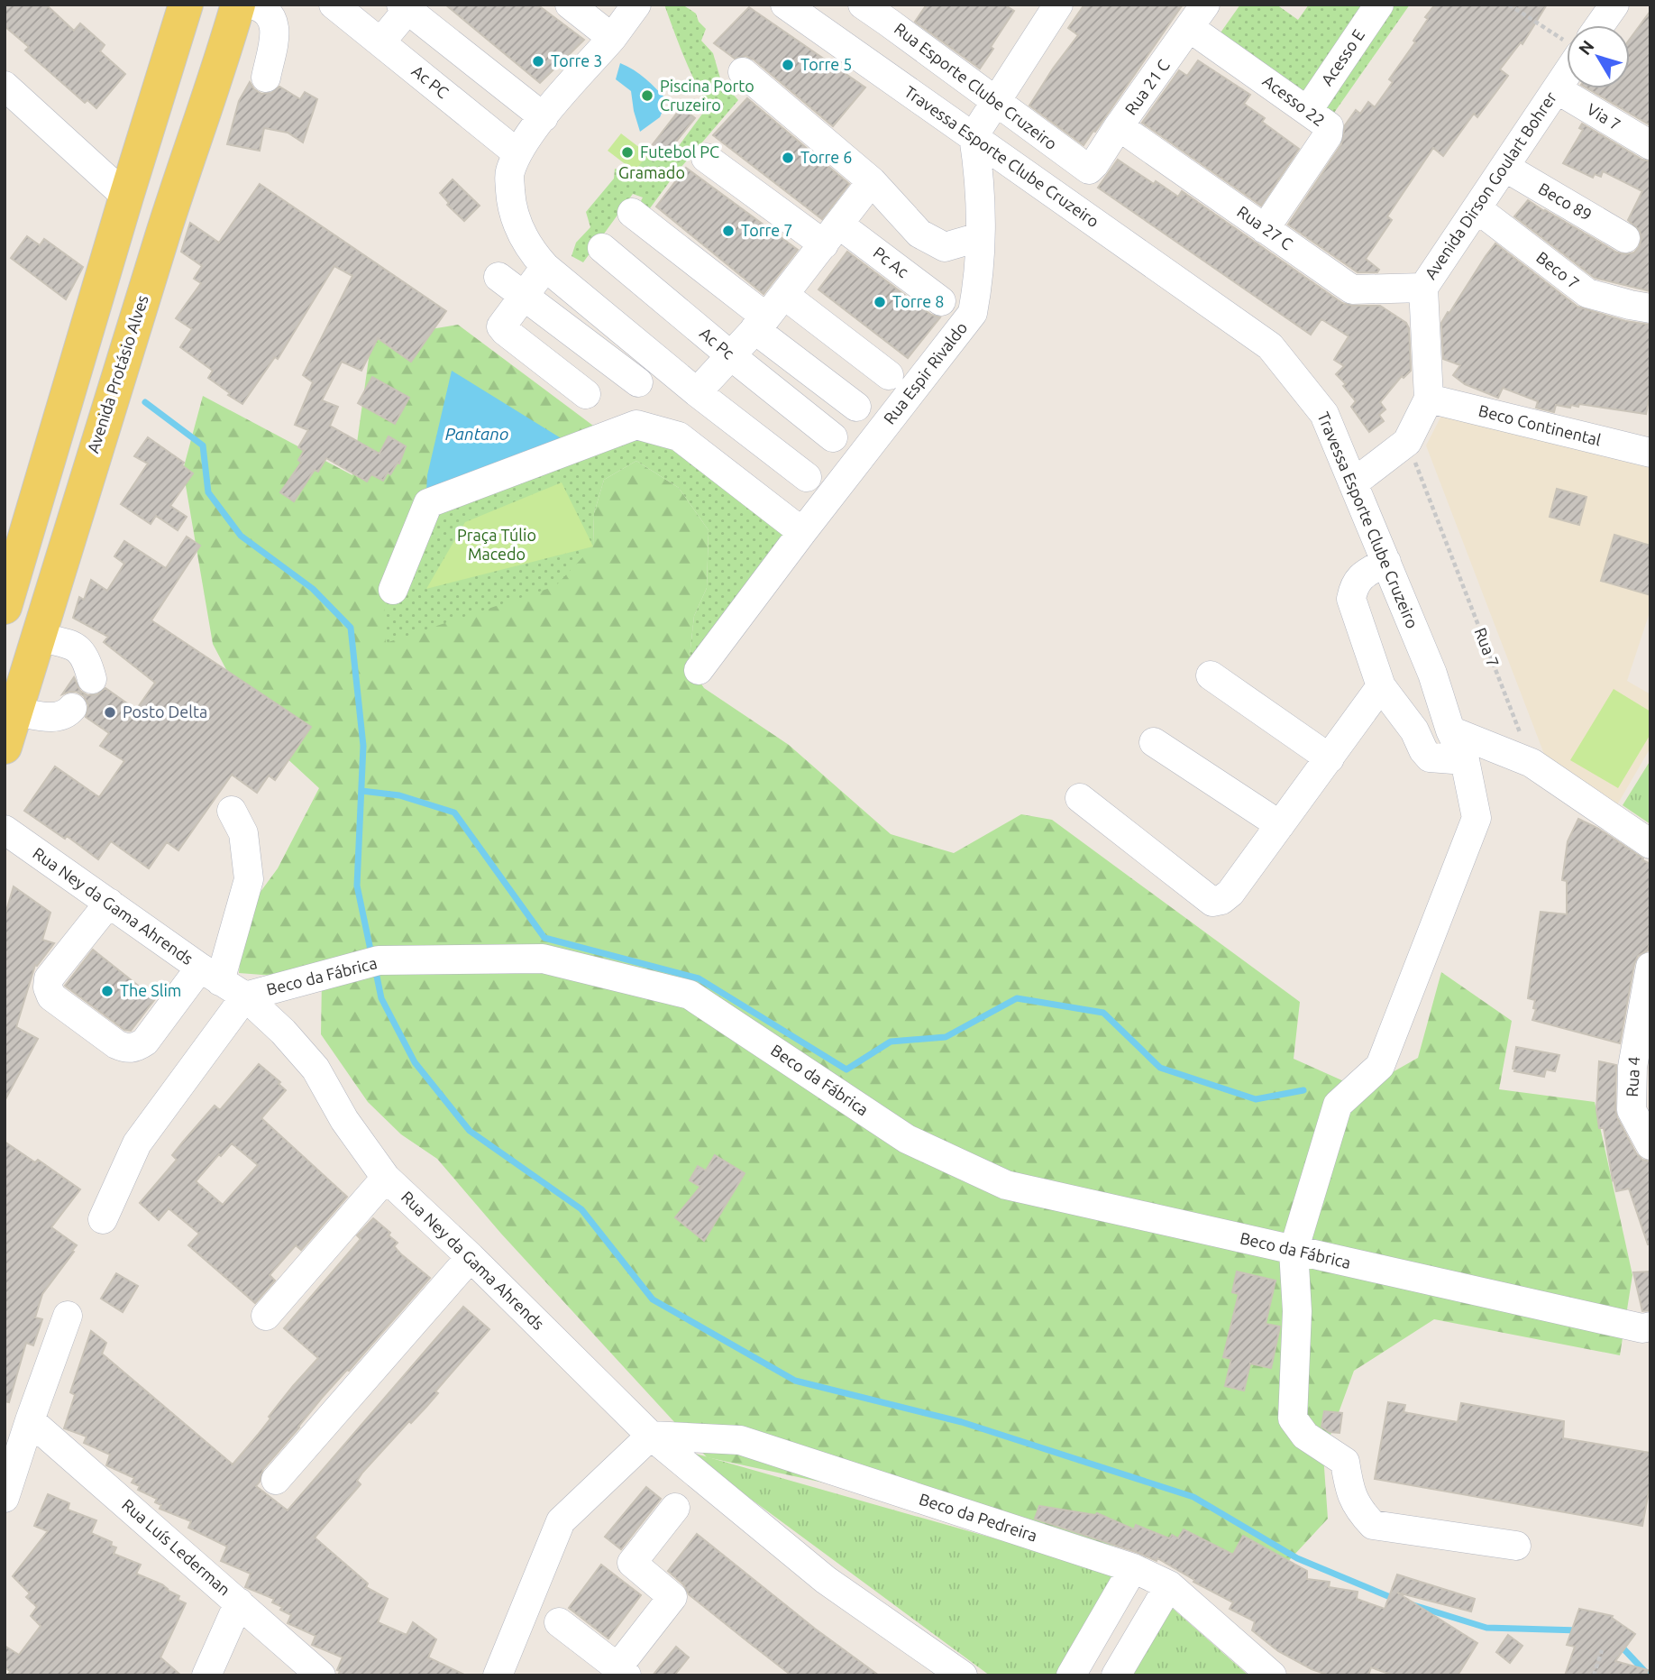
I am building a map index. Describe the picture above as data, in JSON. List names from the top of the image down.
{
  "streets": {
    "main road": ["Avenida Protásio Alves"],
    "street": [
      "Acesso E",
      "Ac PC",
      "Rua Esporte Clube Cruzeiro",
      "Rua 21 C",
      "Acesso 22",
      "Via 7",
      "Travessa Esporte Clube Cruzeiro",
      "Avenida Dirson Goulart Bohrer",
      "Beco 89",
      "Rua 27 C",
      "Pc Ac",
      "Beco 7",
      "Ac Pc",
      "Rua Espir Rivaldo",
      "Beco Continental",
      "Rua Ney da Gama Ahrends",
      "Beco da Fábrica",
      "Rua 4",
      "Beco da Pedreira",
      "Rua Luís Lederman"
    ],
    "path": ["Rua 7"]
  },
  "crossings": [
    ["Acesso E", "Acesso 22"],
    ["Rua Esporte Clube Cruzeiro", "Rua 21 C"],
    ["Rua 21 C", "Acesso 22"],
    ["Rua 21 C", "Rua 27 C"],
    ["Acesso 22", "Rua 27 C"],
    ["Via 7", "Avenida Dirson Goulart Bohrer"],
    ["Travessa Esporte Clube Cruzeiro", "Rua Espir Rivaldo"],
    ["Travessa Esporte Clube Cruzeiro", "Beco da Fábrica"],
    ["Avenida Dirson Goulart Bohrer", "Beco 89"],
    ["Avenida Dirson Goulart Bohrer", "Rua 27 C"],
    ["Avenida Dirson Goulart Bohrer", "Beco 7"],
    ["Avenida Dirson Goulart Bohrer", "Beco Continental"],
    ["Rua Ney da Gama Ahrends", "Beco da Fábrica"],
    ["Rua Ney da Gama Ahrends", "Beco da Pedreira"]
  ],
  "water": ["Pantano"],
  "parks": ["Gramado", "Praça Túlio Macedo"],
  "places": [
    "Torre 3",
    "Torre 5",
    "Piscina Porto Cruzeiro",
    "Futebol PC",
    "Torre 6",
    "Torre 7",
    "Torre 8",
    "Posto Delta",
    "The Slim"
  ],
  "north": "top left"
}
